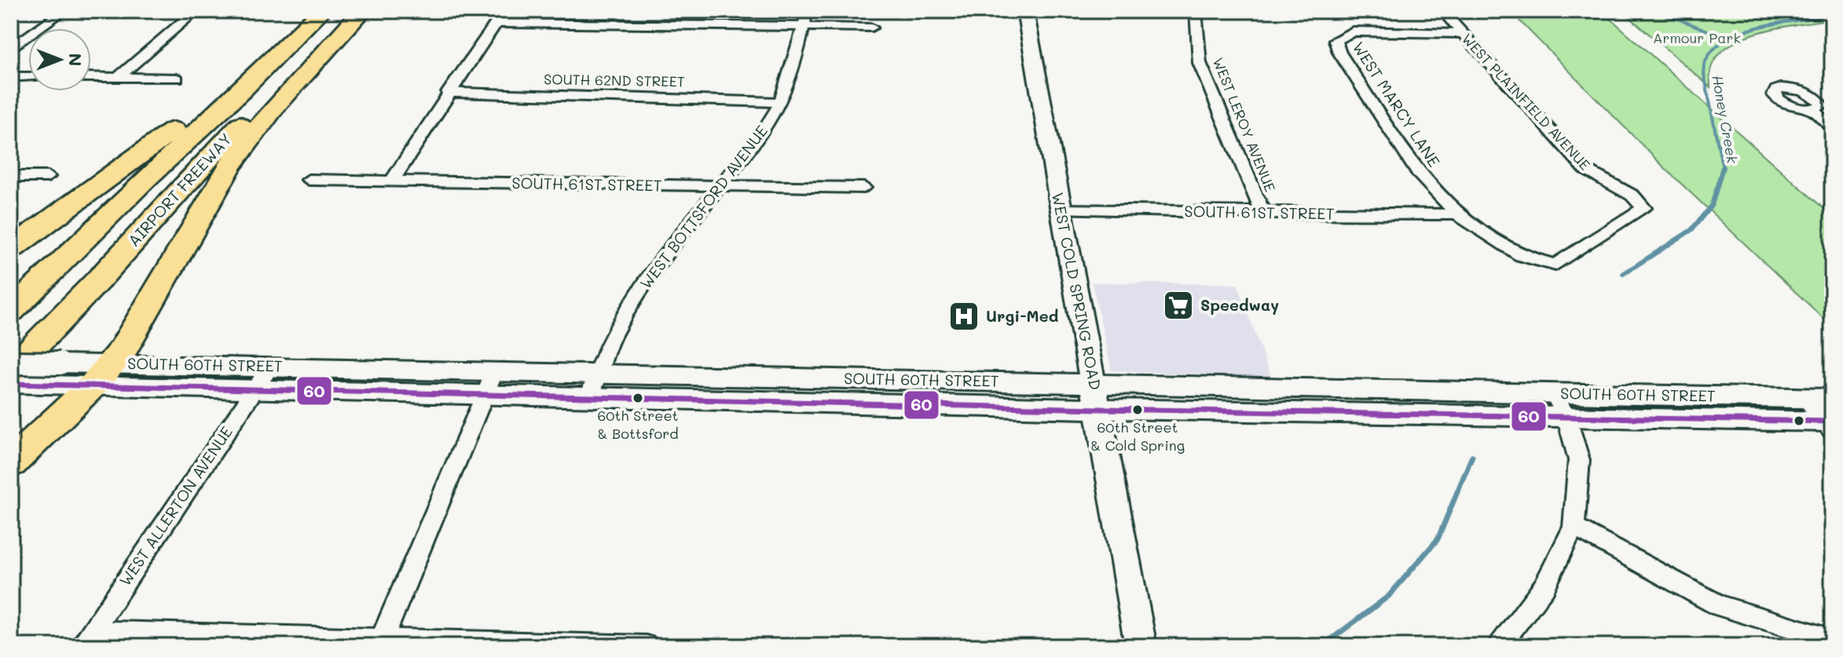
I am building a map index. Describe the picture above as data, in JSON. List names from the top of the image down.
{
  "streets": {
    "highway": ["AIRPORT FREEWAY"],
    "main road": ["WEST COLD SPRING ROAD", "SOUTH 60TH STREET"],
    "street": [
      "SOUTH 62ND STREET",
      "WEST PLAINFIELD AVENUE",
      "WEST MARCY LANE",
      "WEST LEROY AVENUE",
      "SOUTH 61ST STREET",
      "WEST BOTTSFORD AVENUE",
      "WEST ALLERTON AVENUE"
    ]
  },
  "crossings": [
    ["SOUTH 62ND STREET", "WEST BOTTSFORD AVENUE"],
    ["WEST PLAINFIELD AVENUE", "WEST MARCY LANE"],
    ["WEST MARCY LANE", "SOUTH 61ST STREET"],
    ["WEST LEROY AVENUE", "SOUTH 61ST STREET"],
    ["SOUTH 61ST STREET", "WEST BOTTSFORD AVENUE"],
    ["SOUTH 61ST STREET", "WEST COLD SPRING ROAD"],
    ["WEST BOTTSFORD AVENUE", "SOUTH 60TH STREET"],
    ["WEST COLD SPRING ROAD", "SOUTH 60TH STREET"],
    ["SOUTH 60TH STREET", "WEST ALLERTON AVENUE"]
  ],
  "water": ["Honey Creek"],
  "parks": ["Armour Park"],
  "places": {
    "supermarket": ["Speedway"],
    "hospital": ["Urgi-Med"],
    "other": ["60th Street & Bottsford", "60th Street & Cold Spring"]
  },
  "lines": ["transit line 60"],
  "north": "right"
}
